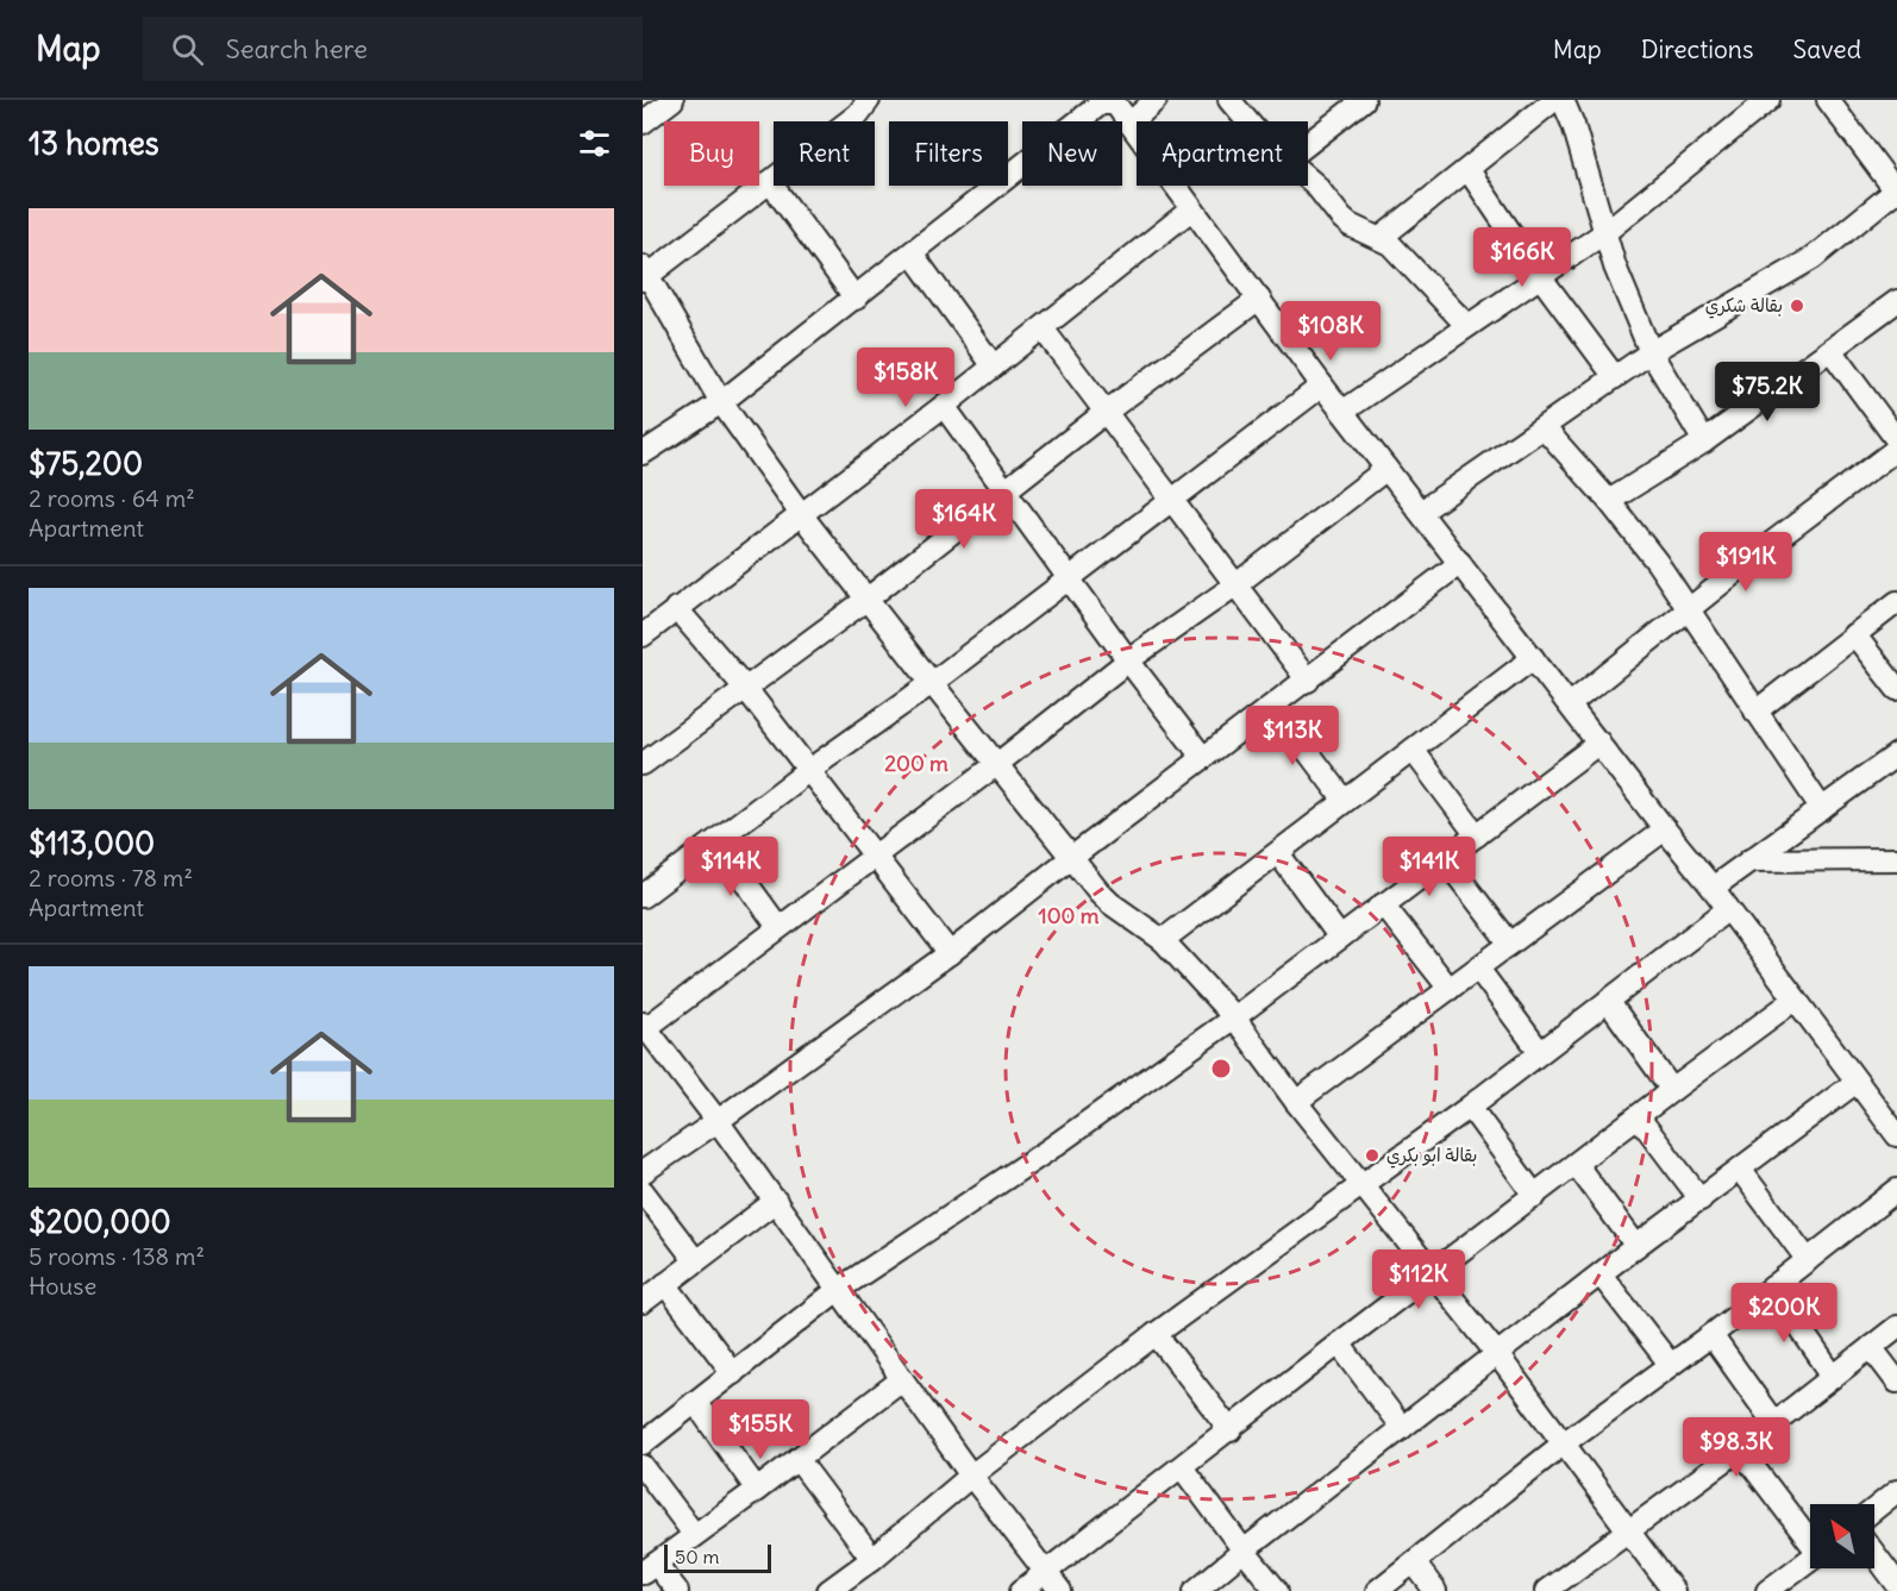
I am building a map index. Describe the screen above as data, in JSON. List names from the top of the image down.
{
  "places": ["بقالة شكري", "بقالة ابو بكري"],
  "scale_bar": "50 m",
  "north": "top left",
  "page": {
    "header": "Map",
    "search": "Search here",
    "nav": ["Map", "Directions", "Saved"],
    "heading": "13 homes",
    "chip": [
      "Buy",
      "Rent",
      "Filters",
      "New",
      "Apartment"
    ],
    "list": [
      {
        "name": "$75,200",
        "note": "2 rooms · 64 m² · Apartment"
      },
      {
        "name": "$113,000",
        "note": "2 rooms · 78 m² · Apartment"
      },
      {
        "name": "$200,000",
        "note": "5 rooms · 138 m² · House"
      }
    ],
    "price": [
      "$166K",
      "$108K",
      "$158K",
      "$75.2K",
      "$164K",
      "$191K",
      "$113K",
      "$114K",
      "$141K",
      "$112K",
      "$200K",
      "$155K",
      "$98.3K"
    ],
    "scale": "50 m"
  },
  "rings": ["200 m", "100 m"]
}
